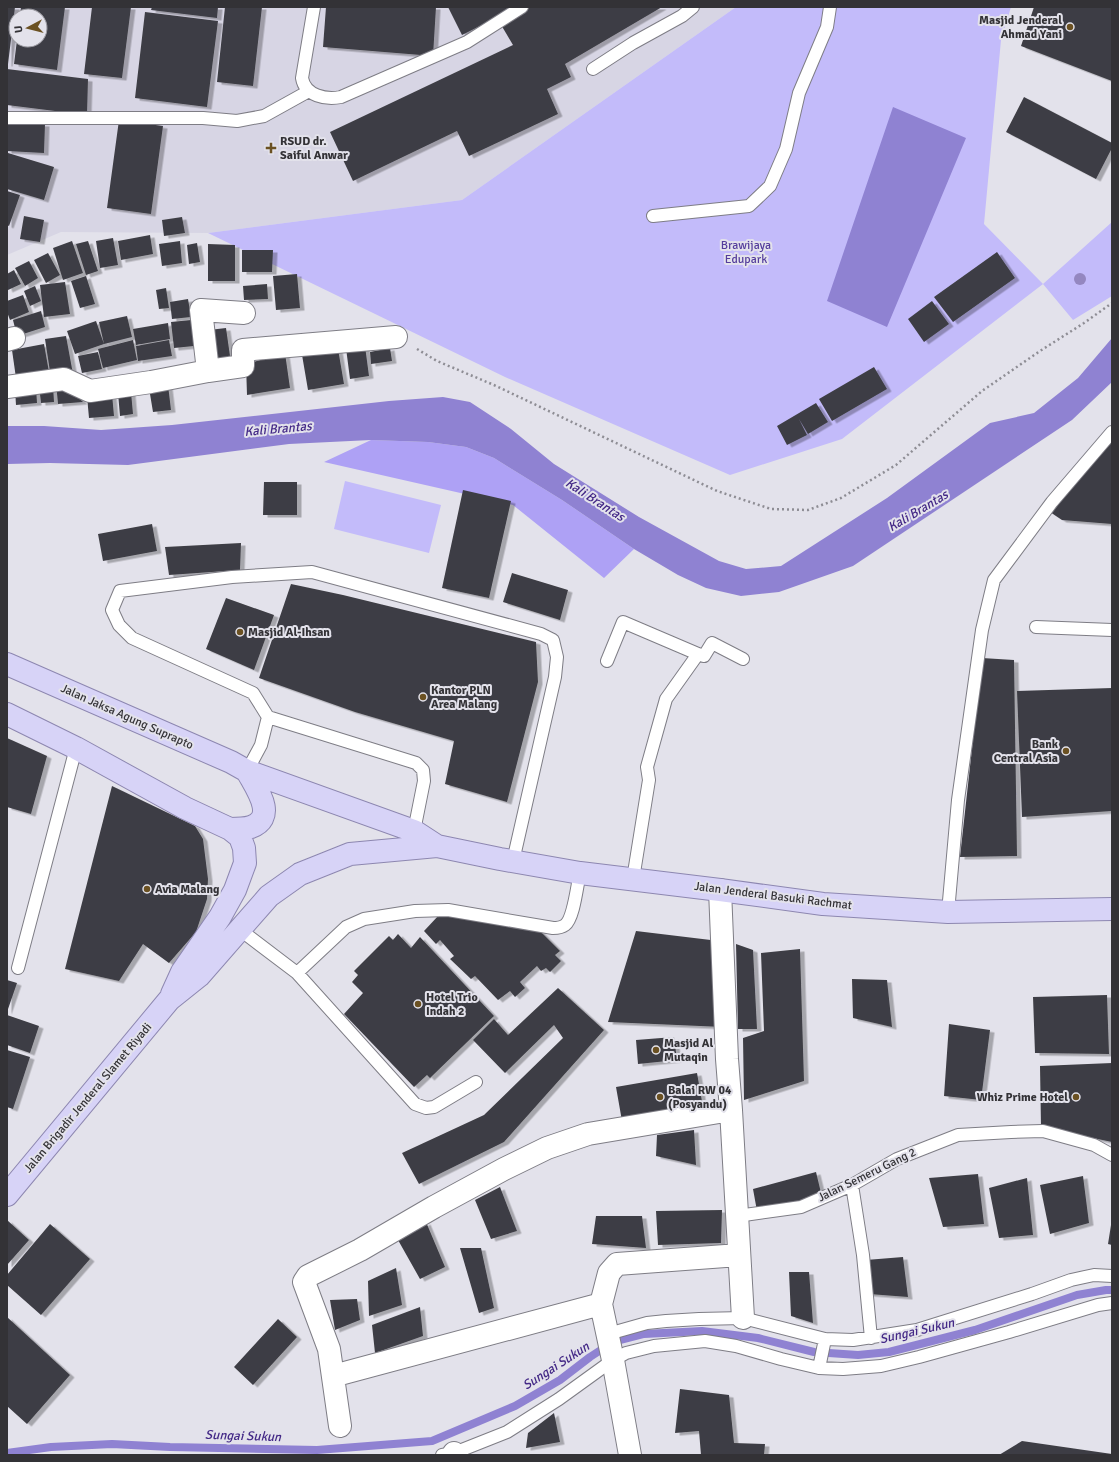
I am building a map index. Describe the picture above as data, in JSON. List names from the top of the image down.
{
  "streets": {
    "main road": ["Jalan Jaksa Agung Suprapto", "Jalan Jenderal Basuki Rachmat", "Jalan Brigadir Jenderal Slamet Riyadi"],
    "lane": ["Jalan Semeru Gang 2"]
  },
  "crossings": [
    ["Jalan Jaksa Agung Suprapto", "Jalan Jenderal Basuki Rachmat"],
    ["Jalan Jenderal Basuki Rachmat", "Jalan Brigadir Jenderal Slamet Riyadi"]
  ],
  "water": ["Kali Brantas", "Sungai Sukun"],
  "parks": ["Brawijaya Edupark"],
  "places": {
    "other": [
      "Masjid Jenderal Ahmad Yani",
      "Masjid Al-Ihsan",
      "Kantor PLN Area Malang",
      "Bank Central Asia",
      "Avia Malang",
      "Hotel Trio Indah 2",
      "Masjid Al Mutaqin",
      "Balai RW 04 (Posyandu)",
      "Whiz Prime Hotel"
    ],
    "health": ["RSUD dr. Saiful Anwar"]
  },
  "north": "left"
}
